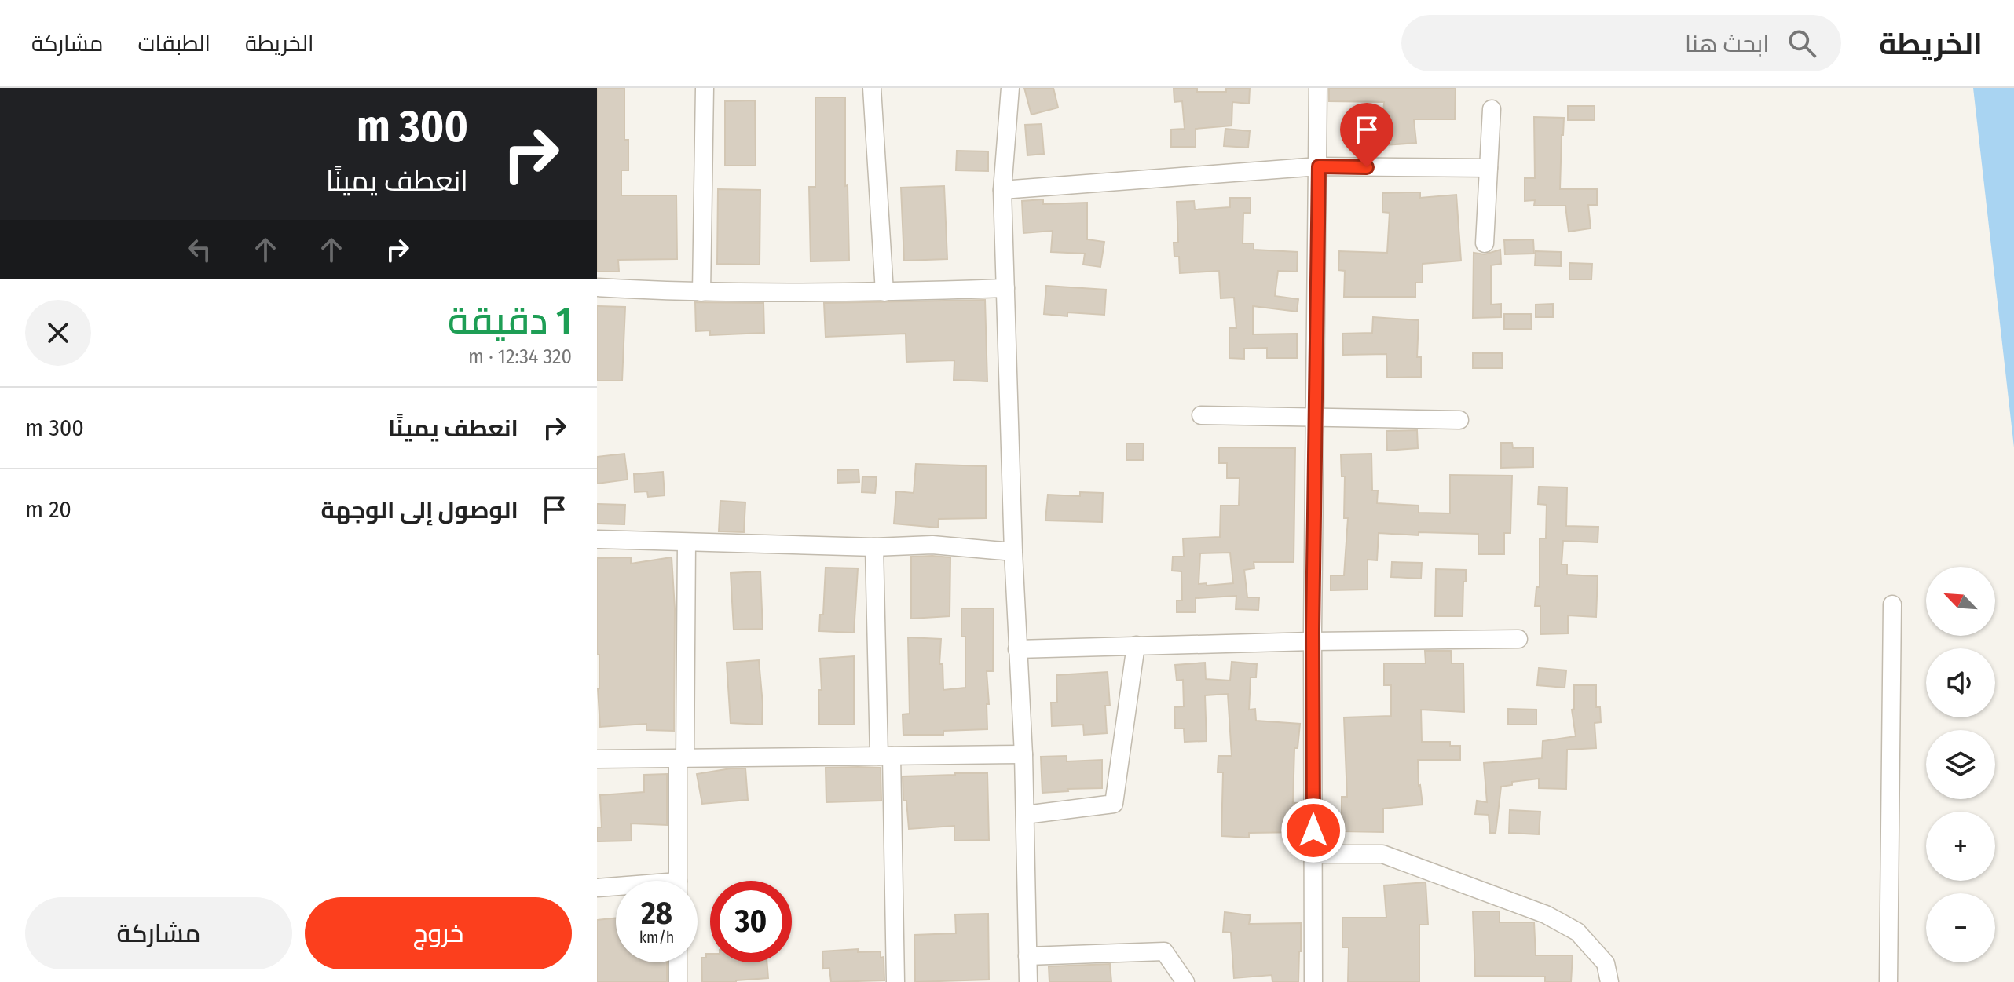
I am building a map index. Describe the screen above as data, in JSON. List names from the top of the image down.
{
  "north": "top left",
  "page": {
    "header": "الخريطة",
    "search": "ابحث هنا",
    "nav": ["الخريطة", "الطبقات", "مشاركة"],
    "turn": ["300 m", "انعطف يمينًا"],
    "heading": ["1 دقيقة", "320 m · 12:34"],
    "list": [
      {
        "name": "انعطف يمينًا",
        "value": "300 m"
      },
      {
        "name": "الوصول إلى الوجهة",
        "value": "20 m"
      }
    ],
    "map_buttons": ["+", "−"],
    "speed": "28 km/h",
    "limit": "30",
    "buttons": ["خروج", "مشاركة"]
  }
}
